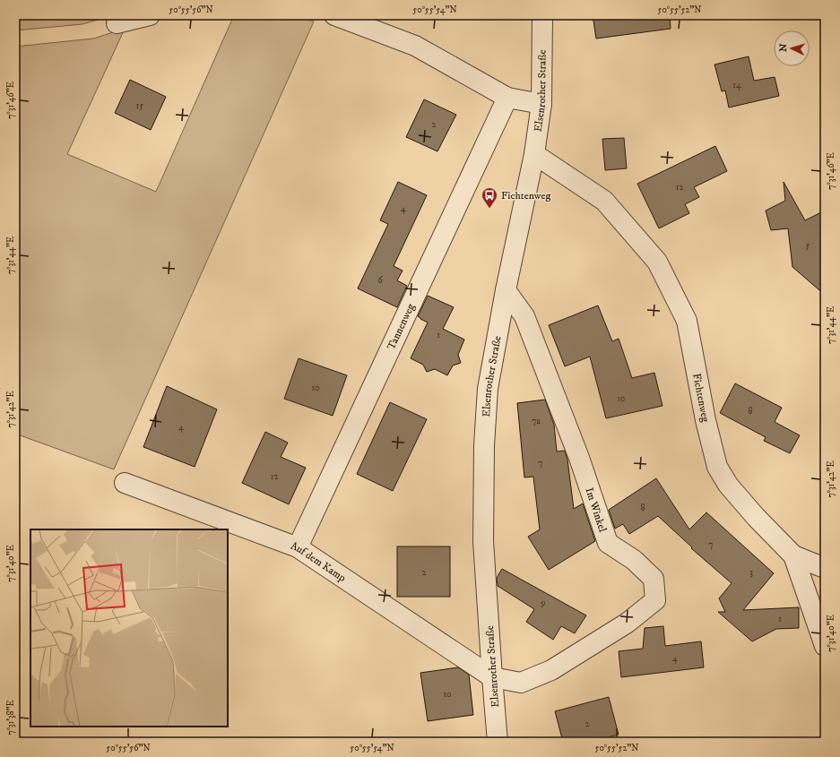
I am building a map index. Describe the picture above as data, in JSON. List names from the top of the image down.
{
  "streets": {
    "street": [
      "Elsenrother Straße",
      "Tannenweg",
      "Fichtenweg",
      "Im Winkel",
      "Auf dem Kamp"
    ]
  },
  "crossings": [
    ["Elsenrother Straße", "Fichtenweg"],
    ["Elsenrother Straße", "Im Winkel"],
    ["Elsenrother Straße", "Auf dem Kamp"],
    ["Tannenweg", "Auf dem Kamp"],
    ["Im Winkel", "Auf dem Kamp"]
  ],
  "places": {
    "bus stop": ["Fichtenweg"]
  },
  "house_numbers": [
    "14",
    "15",
    "2",
    "12",
    "4",
    "5",
    "6",
    "1",
    "10",
    "10",
    "8",
    "7a",
    "4",
    "7",
    "12",
    "8",
    "7",
    "2",
    "3",
    "9",
    "1",
    "4",
    "10",
    "2"
  ],
  "north": "left",
  "coordinates": [
    "50°55'56\"N",
    "50°55'54\"N",
    "50°55'52\"N",
    "7°31'46\"E",
    "7°31'44\"E",
    "7°31'42\"E",
    "7°31'40\"E",
    "7°31'38\"E"
  ]
}
